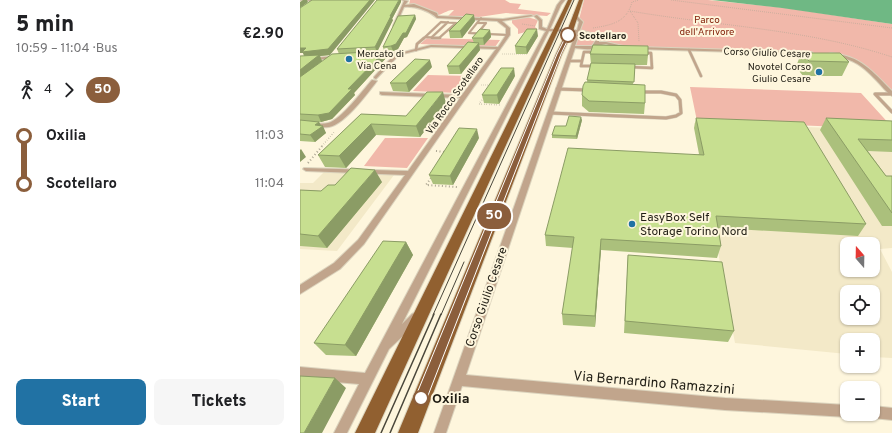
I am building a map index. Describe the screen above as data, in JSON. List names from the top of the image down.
{
  "streets": {
    "main road": ["Corso Giulio Cesare"],
    "street": ["Via Rocco Scotellaro", "Via Bernardino Ramazzini"]
  },
  "crossings": [
    ["Corso Giulio Cesare", "Via Bernardino Ramazzini"]
  ],
  "parks": ["Parco dell'Arrivore"],
  "places": [
    "Scotellaro",
    "Mercato di Via Cena",
    "Novotel Corso Giulio Cesare",
    "EasyBox Self Storage Torino Nord",
    "Oxilia"
  ],
  "lines": ["bus line 50"],
  "north": "top",
  "page": {
    "heading": ["5 min", "10:59 – 11:04 · Bus", "€2.90"],
    "on_map": "50",
    "legs": ["4", "50"],
    "list": [
      {
        "name": "Oxilia",
        "value": "11:03"
      },
      {
        "name": "Scotellaro",
        "value": "11:04"
      }
    ],
    "map_buttons": ["+", "−"],
    "buttons": ["Start", "Tickets"]
  }
}
